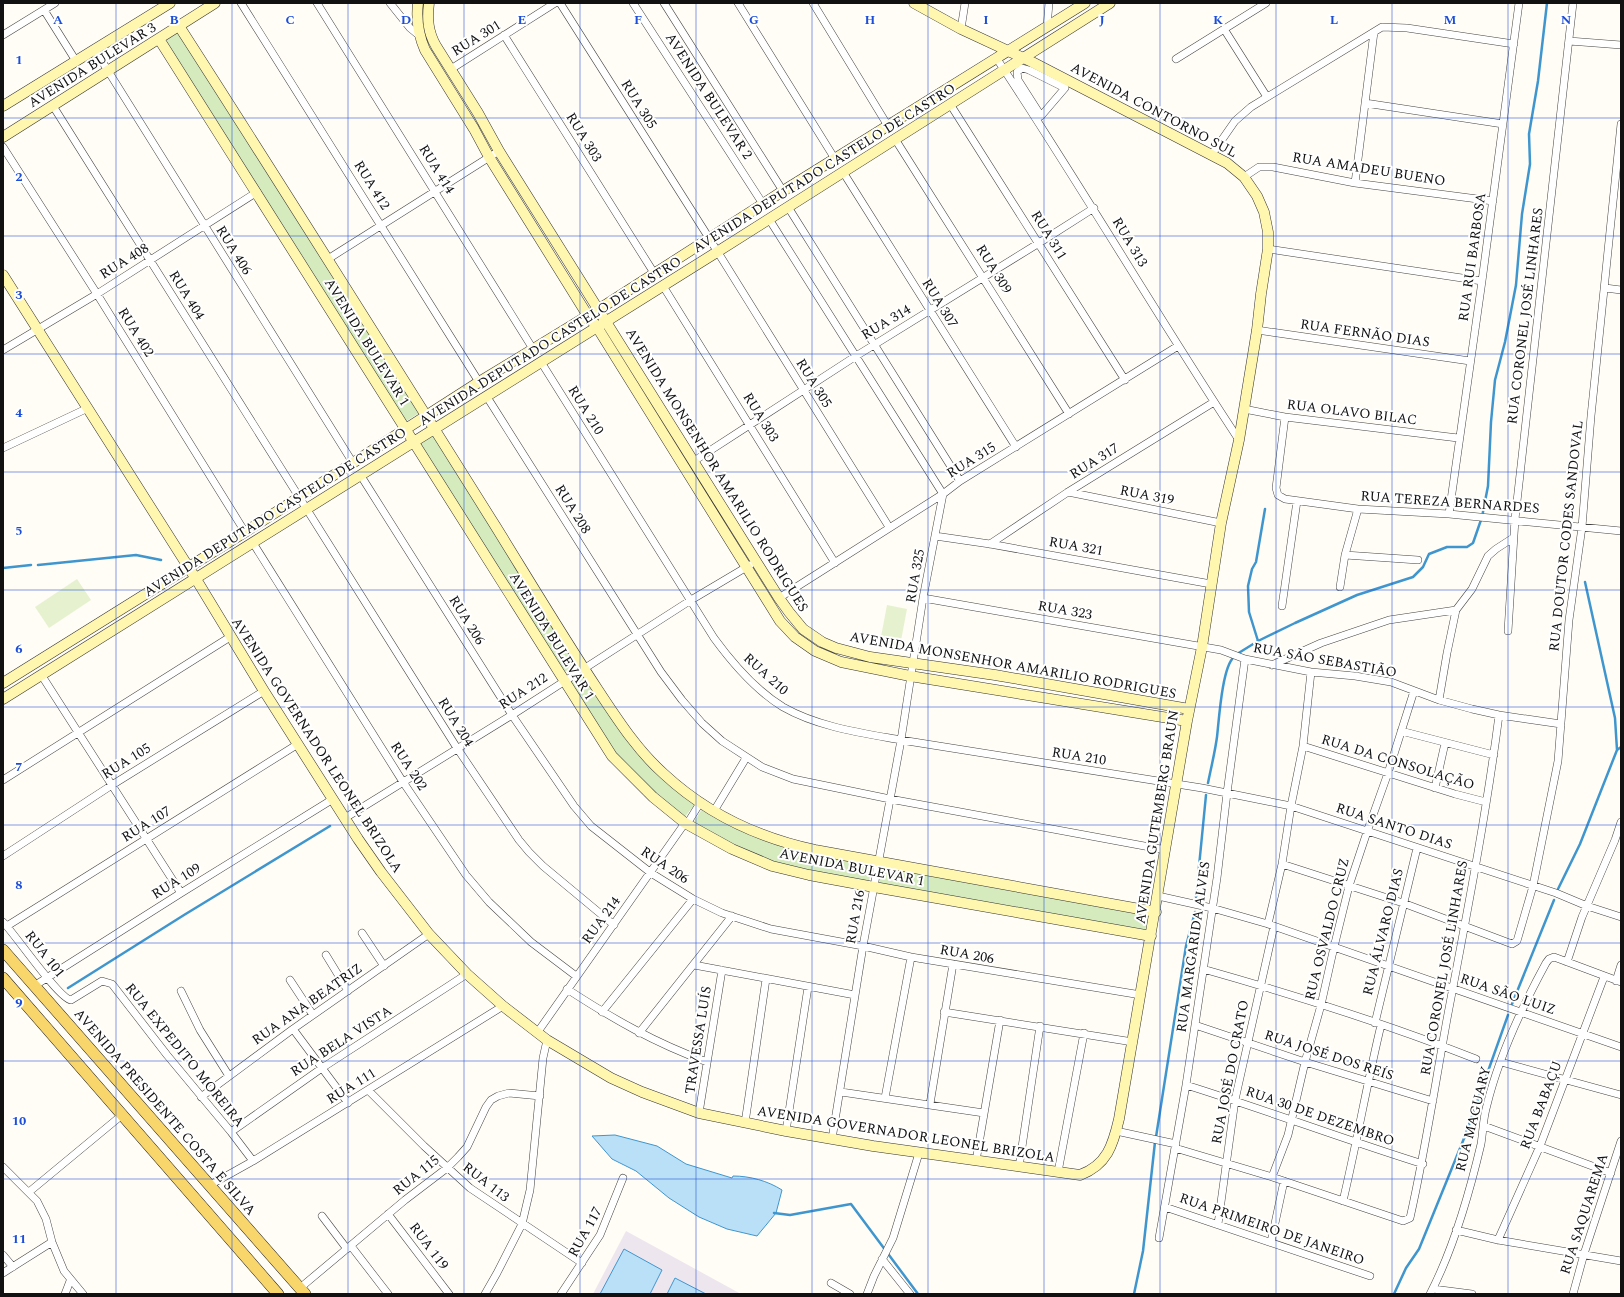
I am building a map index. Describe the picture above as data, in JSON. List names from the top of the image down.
{
  "streets": {
    "main road": ["AVENIDA PRESIDENTE COSTA E SILVA"],
    "street": [
      "RUA 301",
      "AVENIDA BULEVAR 3",
      "AVENIDA BULEVAR 2",
      "RUA 305",
      "AVENIDA CONTORNO SUL",
      "RUA 303",
      "AVENIDA DEPUTADO CASTELO DE CASTRO",
      "RUA 414",
      "RUA AMADEU BUENO",
      "RUA 412",
      "RUA 311",
      "RUA 313",
      "RUA 406",
      "RUA RUI BARBOSA",
      "RUA 408",
      "RUA 309",
      "RUA 404",
      "RUA 307",
      "RUA CORONEL JOSÉ LINHARES",
      "RUA 314",
      "RUA 402",
      "RUA FERNÃO DIAS",
      "AVENIDA BULEVAR 1",
      "RUA 210",
      "RUA OLAVO BILAC",
      "RUA 315",
      "RUA 317",
      "AVENIDA MONSENHOR AMARILIO RODRIGUES",
      "RUA 319",
      "RUA TEREZA BERNARDES",
      "RUA 208",
      "RUA DOUTOR CODES SANDOVAL",
      "RUA 321",
      "RUA 325",
      "RUA 323",
      "RUA 206",
      "RUA SÃO SEBASTIÃO",
      "RUA 212",
      "RUA 204",
      "AVENIDA GOVERNADOR LEONEL BRIZOLA",
      "RUA 105",
      "RUA DA CONSOLAÇÃO",
      "RUA 202",
      "AVENIDA GUTEMBERG BRAUN",
      "RUA 107",
      "RUA SANTO DIAS",
      "RUA 109",
      "RUA 216",
      "RUA 214",
      "RUA OSVALDO CRUZ",
      "RUA ÁLVARO DIAS",
      "RUA MARGARIDA ALVES",
      "RUA 101",
      "RUA SÃO LUIZ",
      "RUA ANA BEATRIZ",
      "TRAVESSA LUÍS",
      "RUA BELA VISTA",
      "RUA EXPEDITO MOREIRA",
      "RUA JOSÉ DOS REÍS",
      "RUA JOSÉ DO CRATO",
      "RUA 111",
      "RUA BABAÇU",
      "RUA 30 DE DEZEMBRO",
      "RUA MAGUARY",
      "RUA 115",
      "RUA 113",
      "RUA SAQUAREMA",
      "RUA PRIMEIRO DE JANEIRO",
      "RUA 117",
      "RUA 119"
    ]
  },
  "crossings": [
    ["RUA 301", "RUA 303"],
    ["RUA 301", "AVENIDA MONSENHOR AMARILIO RODRIGUES"],
    ["AVENIDA BULEVAR 3", "RUA 406"],
    ["AVENIDA BULEVAR 3", "RUA 404"],
    ["AVENIDA BULEVAR 3", "AVENIDA BULEVAR 1"],
    ["AVENIDA BULEVAR 2", "AVENIDA DEPUTADO CASTELO DE CASTRO"],
    ["RUA 305", "AVENIDA DEPUTADO CASTELO DE CASTRO"],
    ["RUA 305", "RUA 314"],
    ["RUA 305", "RUA 315"],
    ["AVENIDA CONTORNO SUL", "AVENIDA DEPUTADO CASTELO DE CASTRO"],
    ["AVENIDA CONTORNO SUL", "RUA AMADEU BUENO"],
    ["AVENIDA CONTORNO SUL", "RUA 313"],
    ["AVENIDA CONTORNO SUL", "RUA FERNÃO DIAS"],
    ["AVENIDA CONTORNO SUL", "RUA OLAVO BILAC"],
    ["AVENIDA CONTORNO SUL", "AVENIDA GUTEMBERG BRAUN"],
    ["RUA 303", "AVENIDA DEPUTADO CASTELO DE CASTRO"],
    ["RUA 303", "RUA 314"],
    ["RUA 303", "RUA 315"],
    ["AVENIDA DEPUTADO CASTELO DE CASTRO", "RUA 414"],
    ["AVENIDA DEPUTADO CASTELO DE CASTRO", "RUA 412"],
    ["AVENIDA DEPUTADO CASTELO DE CASTRO", "RUA 311"],
    ["AVENIDA DEPUTADO CASTELO DE CASTRO", "RUA 313"],
    ["AVENIDA DEPUTADO CASTELO DE CASTRO", "RUA 406"],
    ["AVENIDA DEPUTADO CASTELO DE CASTRO", "RUA 309"],
    ["AVENIDA DEPUTADO CASTELO DE CASTRO", "RUA 404"],
    ["AVENIDA DEPUTADO CASTELO DE CASTRO", "RUA 307"],
    ["AVENIDA DEPUTADO CASTELO DE CASTRO", "RUA 402"],
    ["AVENIDA DEPUTADO CASTELO DE CASTRO", "AVENIDA BULEVAR 1"],
    ["AVENIDA DEPUTADO CASTELO DE CASTRO", "RUA 210"],
    ["AVENIDA DEPUTADO CASTELO DE CASTRO", "AVENIDA MONSENHOR AMARILIO RODRIGUES"],
    ["AVENIDA DEPUTADO CASTELO DE CASTRO", "RUA 208"],
    ["AVENIDA DEPUTADO CASTELO DE CASTRO", "RUA 206"],
    ["AVENIDA DEPUTADO CASTELO DE CASTRO", "RUA 204"],
    ["AVENIDA DEPUTADO CASTELO DE CASTRO", "AVENIDA GOVERNADOR LEONEL BRIZOLA"],
    ["AVENIDA DEPUTADO CASTELO DE CASTRO", "RUA 202"],
    ["RUA AMADEU BUENO", "RUA RUI BARBOSA"],
    ["RUA 311", "RUA 314"],
    ["RUA 311", "RUA 315"],
    ["RUA 313", "RUA 314"],
    ["RUA 313", "RUA 315"],
    ["RUA 313", "RUA 317"],
    ["RUA 313", "AVENIDA GUTEMBERG BRAUN"],
    ["RUA 406", "RUA 408"],
    ["RUA RUI BARBOSA", "RUA FERNÃO DIAS"],
    ["RUA RUI BARBOSA", "RUA OLAVO BILAC"],
    ["RUA RUI BARBOSA", "RUA TEREZA BERNARDES"],
    ["RUA 408", "RUA 404"],
    ["RUA 408", "RUA 402"],
    ["RUA 408", "AVENIDA BULEVAR 1"],
    ["RUA 408", "AVENIDA GOVERNADOR LEONEL BRIZOLA"],
    ["RUA 309", "RUA 314"],
    ["RUA 309", "RUA 315"],
    ["RUA 404", "RUA 204"],
    ["RUA 307", "RUA 314"],
    ["RUA 307", "RUA 315"],
    ["RUA CORONEL JOSÉ LINHARES", "RUA TEREZA BERNARDES"],
    ["RUA CORONEL JOSÉ LINHARES", "RUA DOUTOR CODES SANDOVAL"],
    ["RUA CORONEL JOSÉ LINHARES", "RUA SÃO SEBASTIÃO"],
    ["RUA CORONEL JOSÉ LINHARES", "RUA DA CONSOLAÇÃO"],
    ["RUA CORONEL JOSÉ LINHARES", "RUA SANTO DIAS"],
    ["RUA CORONEL JOSÉ LINHARES", "RUA ÁLVARO DIAS"],
    ["RUA CORONEL JOSÉ LINHARES", "RUA SÃO LUIZ"],
    ["RUA CORONEL JOSÉ LINHARES", "RUA JOSÉ DOS REÍS"],
    ["RUA CORONEL JOSÉ LINHARES", "RUA 30 DE DEZEMBRO"],
    ["RUA 314", "AVENIDA MONSENHOR AMARILIO RODRIGUES"],
    ["AVENIDA BULEVAR 1", "RUA 212"],
    ["AVENIDA BULEVAR 1", "AVENIDA GUTEMBERG BRAUN"],
    ["AVENIDA BULEVAR 1", "RUA 216"],
    ["AVENIDA BULEVAR 1", "RUA 214"],
    ["RUA 210", "RUA 212"],
    ["RUA 210", "AVENIDA GUTEMBERG BRAUN"],
    ["RUA 210", "RUA SANTO DIAS"],
    ["RUA 210", "RUA 216"],
    ["RUA OLAVO BILAC", "RUA TEREZA BERNARDES"],
    ["RUA 315", "AVENIDA MONSENHOR AMARILIO RODRIGUES"],
    ["RUA 315", "RUA 325"],
    ["RUA 317", "RUA 319"],
    ["RUA 317", "RUA 321"],
    ["AVENIDA MONSENHOR AMARILIO RODRIGUES", "RUA 325"],
    ["AVENIDA MONSENHOR AMARILIO RODRIGUES", "RUA 212"],
    ["AVENIDA MONSENHOR AMARILIO RODRIGUES", "AVENIDA GUTEMBERG BRAUN"],
    ["AVENIDA MONSENHOR AMARILIO RODRIGUES", "RUA 216"],
    ["RUA 319", "AVENIDA GUTEMBERG BRAUN"],
    ["RUA TEREZA BERNARDES", "RUA DOUTOR CODES SANDOVAL"],
    ["RUA 208", "RUA 212"],
    ["RUA DOUTOR CODES SANDOVAL", "RUA SÃO SEBASTIÃO"],
    ["RUA DOUTOR CODES SANDOVAL", "RUA SANTO DIAS"],
    ["RUA 321", "RUA 325"],
    ["RUA 321", "AVENIDA GUTEMBERG BRAUN"],
    ["RUA 325", "RUA 323"],
    ["RUA 325", "RUA 216"],
    ["RUA 323", "RUA SÃO SEBASTIÃO"],
    ["RUA 323", "AVENIDA GUTEMBERG BRAUN"],
    ["RUA 206", "RUA 212"],
    ["RUA 206", "AVENIDA GUTEMBERG BRAUN"],
    ["RUA 206", "RUA 216"],
    ["RUA 206", "RUA 214"],
    ["RUA SÃO SEBASTIÃO", "AVENIDA GUTEMBERG BRAUN"],
    ["RUA SÃO SEBASTIÃO", "RUA OSVALDO CRUZ"],
    ["RUA SÃO SEBASTIÃO", "RUA MARGARIDA ALVES"],
    ["RUA SÃO SEBASTIÃO", "RUA JOSÉ DO CRATO"],
    ["RUA 212", "RUA 204"],
    ["RUA 212", "AVENIDA GOVERNADOR LEONEL BRIZOLA"],
    ["RUA 212", "RUA 202"],
    ["RUA 204", "RUA 214"],
    ["AVENIDA GOVERNADOR LEONEL BRIZOLA", "RUA 105"],
    ["AVENIDA GOVERNADOR LEONEL BRIZOLA", "AVENIDA GUTEMBERG BRAUN"],
    ["AVENIDA GOVERNADOR LEONEL BRIZOLA", "RUA 107"],
    ["AVENIDA GOVERNADOR LEONEL BRIZOLA", "RUA 109"],
    ["AVENIDA GOVERNADOR LEONEL BRIZOLA", "RUA 216"],
    ["AVENIDA GOVERNADOR LEONEL BRIZOLA", "RUA 214"],
    ["AVENIDA GOVERNADOR LEONEL BRIZOLA", "RUA ANA BEATRIZ"],
    ["AVENIDA GOVERNADOR LEONEL BRIZOLA", "TRAVESSA LUÍS"],
    ["AVENIDA GOVERNADOR LEONEL BRIZOLA", "RUA BELA VISTA"],
    ["AVENIDA GOVERNADOR LEONEL BRIZOLA", "RUA 111"],
    ["RUA DA CONSOLAÇÃO", "RUA OSVALDO CRUZ"],
    ["RUA DA CONSOLAÇÃO", "RUA JOSÉ DO CRATO"],
    ["RUA 202", "RUA 214"],
    ["AVENIDA GUTEMBERG BRAUN", "RUA SANTO DIAS"],
    ["AVENIDA GUTEMBERG BRAUN", "RUA SÃO LUIZ"],
    ["RUA 107", "RUA 101"],
    ["RUA SANTO DIAS", "RUA OSVALDO CRUZ"],
    ["RUA SANTO DIAS", "RUA ÁLVARO DIAS"],
    ["RUA SANTO DIAS", "RUA MARGARIDA ALVES"],
    ["RUA SANTO DIAS", "RUA JOSÉ DO CRATO"],
    ["RUA 109", "RUA 101"],
    ["RUA 109", "AVENIDA PRESIDENTE COSTA E SILVA"],
    ["RUA OSVALDO CRUZ", "RUA SÃO LUIZ"],
    ["RUA OSVALDO CRUZ", "RUA JOSÉ DOS REÍS"],
    ["RUA OSVALDO CRUZ", "RUA 30 DE DEZEMBRO"],
    ["RUA ÁLVARO DIAS", "RUA SÃO LUIZ"],
    ["RUA ÁLVARO DIAS", "RUA JOSÉ DOS REÍS"],
    ["RUA ÁLVARO DIAS", "RUA 30 DE DEZEMBRO"],
    ["RUA MARGARIDA ALVES", "RUA SÃO LUIZ"],
    ["RUA MARGARIDA ALVES", "RUA JOSÉ DOS REÍS"],
    ["RUA MARGARIDA ALVES", "RUA 30 DE DEZEMBRO"],
    ["RUA MARGARIDA ALVES", "RUA PRIMEIRO DE JANEIRO"],
    ["RUA 101", "RUA EXPEDITO MOREIRA"],
    ["RUA SÃO LUIZ", "RUA JOSÉ DO CRATO"],
    ["RUA SÃO LUIZ", "RUA BABAÇU"],
    ["RUA SÃO LUIZ", "RUA MAGUARY"],
    ["RUA ANA BEATRIZ", "RUA EXPEDITO MOREIRA"],
    ["RUA BELA VISTA", "RUA EXPEDITO MOREIRA"],
    ["RUA EXPEDITO MOREIRA", "RUA 111"],
    ["RUA JOSÉ DOS REÍS", "RUA JOSÉ DO CRATO"],
    ["RUA JOSÉ DO CRATO", "RUA 30 DE DEZEMBRO"],
    ["RUA JOSÉ DO CRATO", "RUA PRIMEIRO DE JANEIRO"],
    ["RUA 111", "AVENIDA PRESIDENTE COSTA E SILVA"],
    ["RUA 111", "RUA 113"],
    ["AVENIDA PRESIDENTE COSTA E SILVA", "RUA 115"],
    ["RUA 115", "RUA 113"],
    ["RUA 115", "RUA 119"],
    ["RUA 113", "RUA 117"]
  ],
  "grid": {
    "columns": [
      "A",
      "B",
      "C",
      "D",
      "E",
      "F",
      "G",
      "H",
      "I",
      "J",
      "K",
      "L",
      "M",
      "N"
    ],
    "rows": [
      "1",
      "2",
      "3",
      "4",
      "5",
      "6",
      "7",
      "8",
      "9",
      "10",
      "11"
    ]
  }
}
